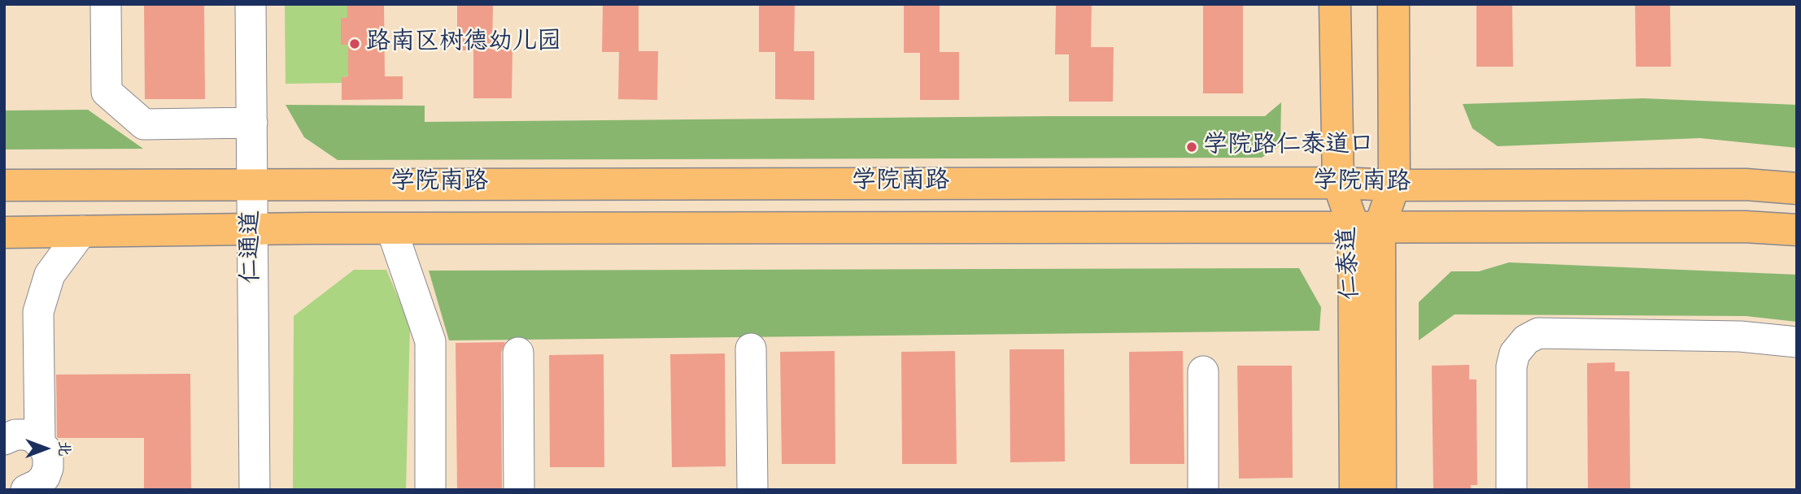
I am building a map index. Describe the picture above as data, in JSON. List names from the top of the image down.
{
  "streets": {
    "main road": ["学院南路", "仁泰道"],
    "street": ["仁通道"]
  },
  "crossings": [
    ["学院南路", "仁通道"],
    ["学院南路", "仁泰道"]
  ],
  "places": ["路南区树德幼儿园", "学院路仁泰道口"],
  "north": "right"
}
